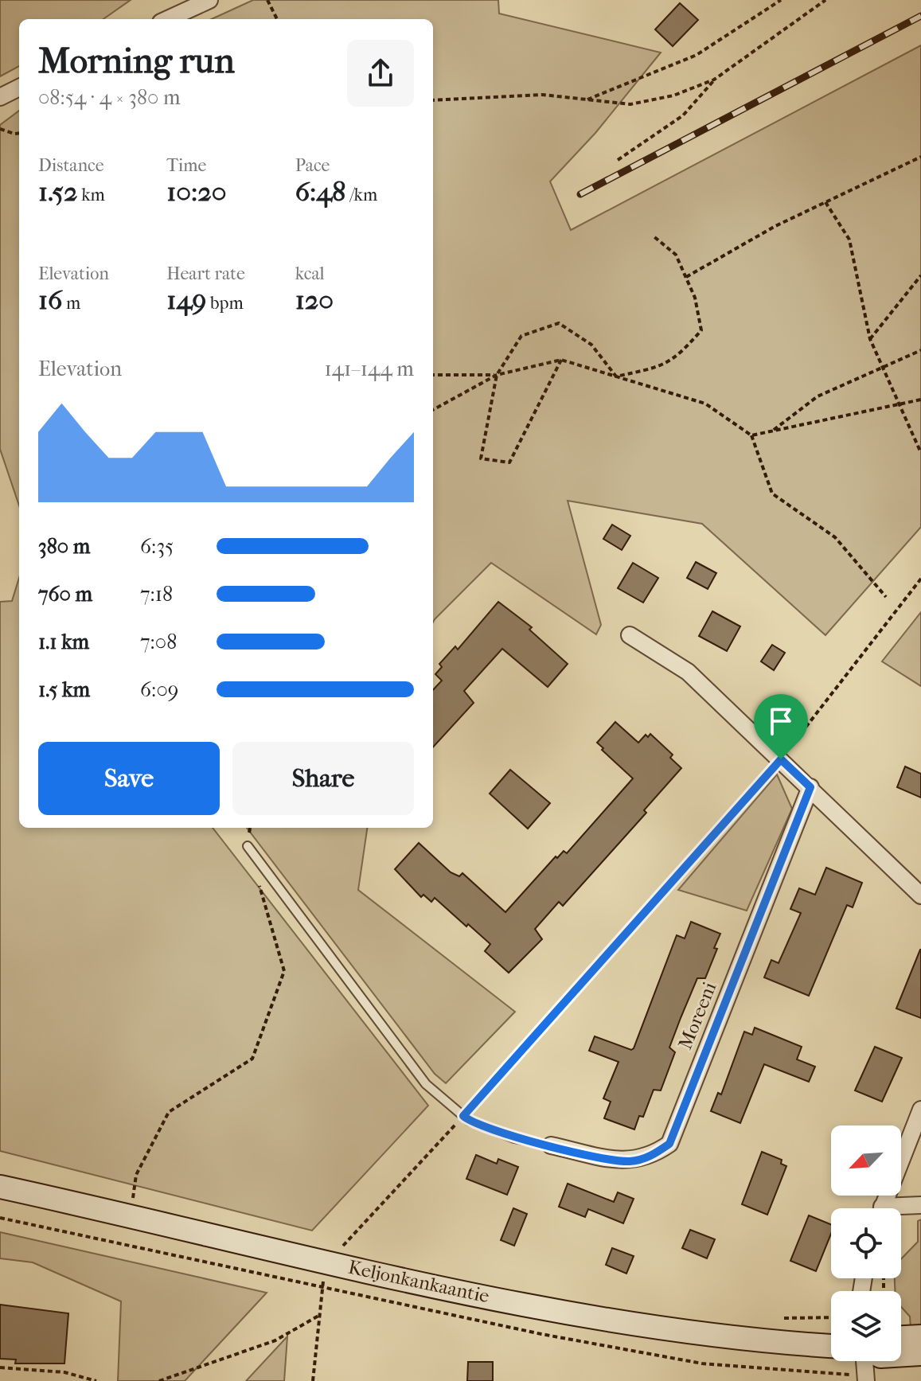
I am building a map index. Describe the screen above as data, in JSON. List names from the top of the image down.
{
  "streets": {
    "main road": ["Keljonkankaantie"],
    "street": ["Moreeni"]
  },
  "north": "bottom left",
  "page": {
    "heading": ["Morning run", "08:54 · 4 × 380 m"],
    "stats": [
      ["Distance", "1.52 km"],
      ["Time", "10:20"],
      ["Pace", "6:48 /km"],
      ["Elevation", "16 m"],
      ["Heart rate", "149 bpm"],
      ["kcal", "120"]
    ],
    "chart": ["Elevation", "141–144 m"],
    "list": [
      {
        "name": "380 m",
        "note": "6:35"
      },
      {
        "name": "760 m",
        "note": "7:18"
      },
      {
        "name": "1.1 km",
        "note": "7:08"
      },
      {
        "name": "1.5 km",
        "note": "6:09"
      }
    ],
    "buttons": ["Save", "Share"]
  }
}
